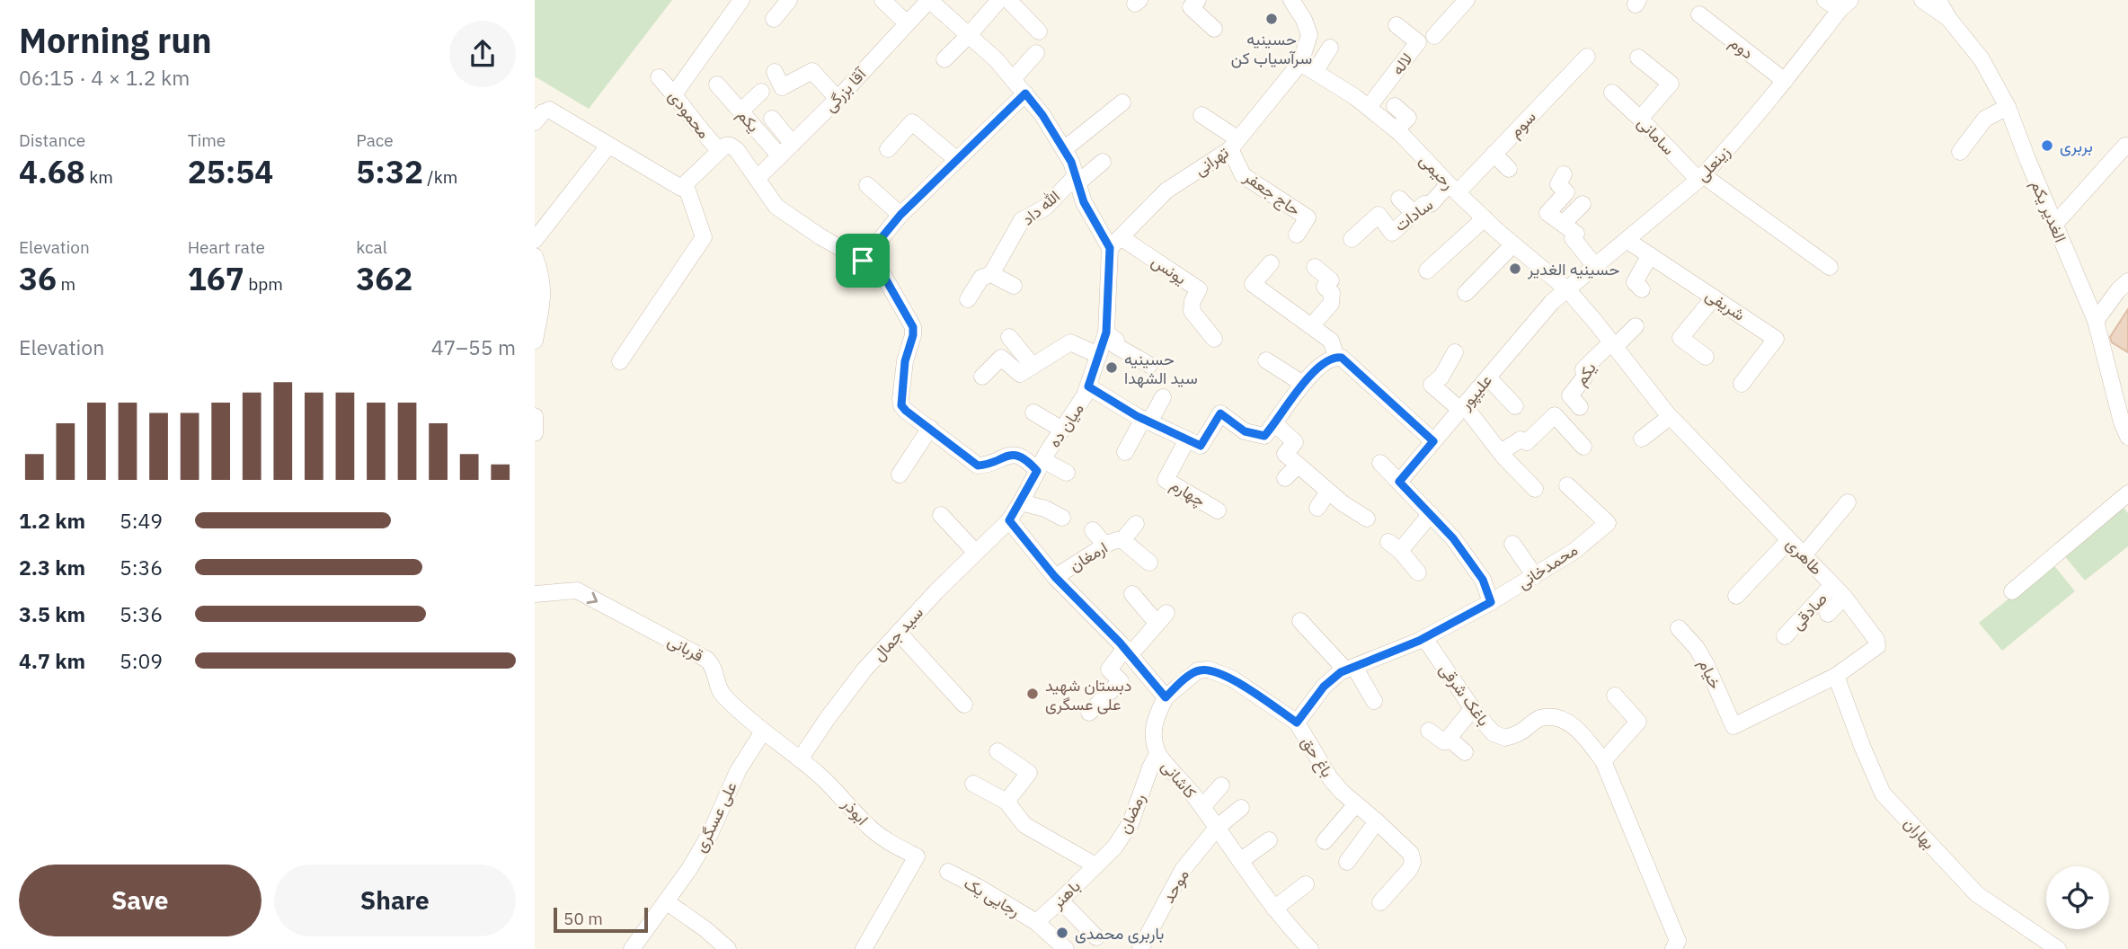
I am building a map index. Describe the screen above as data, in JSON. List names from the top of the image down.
{
  "streets": {
    "street": [
      "دوم",
      "لاله",
      "آقا بزرگی",
      "محمودی",
      "یکم",
      "سوم",
      "سامانی",
      "تهرانی",
      "زینعلی",
      "رحیمی",
      "حاج جعفر",
      "الله داد",
      "الغدیر یکم",
      "سادات",
      "یونس",
      "شریفی",
      "علیپور",
      "میان ده",
      "چهارم",
      "ارمغان",
      "طاهری",
      "محمدخانی",
      "صادقی",
      "سید جمال",
      "قربانی",
      "خیام",
      "باغک شرقی",
      "باغ حق",
      "کاشانی",
      "ابوذر",
      "رمضان",
      "علی عسگری",
      "بهاران",
      "موحد",
      "باهنر",
      "رجایی یک"
    ]
  },
  "crossings": [
    ["دوم", "زینعلی"],
    ["لاله", "رحیمی"],
    ["آقا بزرگی", "یکم"],
    ["یکم", "طاهری"],
    ["سوم", "رحیمی"],
    ["سوم", "سادات"],
    ["سامانی", "زینعلی"],
    ["تهرانی", "رحیمی"],
    ["تهرانی", "حاج جعفر"],
    ["تهرانی", "یونس"],
    ["تهرانی", "میان ده"],
    ["زینعلی", "رحیمی"],
    ["زینعلی", "شریفی"],
    ["زینعلی", "علیپور"],
    ["زینعلی", "طاهری"],
    ["رحیمی", "سادات"],
    ["رحیمی", "طاهری"],
    ["یونس", "میان ده"],
    ["میان ده", "سید جمال"],
    ["طاهری", "صادقی"],
    ["طاهری", "خیام"],
    ["طاهری", "بهاران"],
    ["محمدخانی", "باغک شرقی"],
    ["محمدخانی", "باغ حق"],
    ["سید جمال", "قربانی"],
    ["سید جمال", "ابوذر"],
    ["قربانی", "ابوذر"],
    ["قربانی", "علی عسگری"],
    ["باغ حق", "کاشانی"],
    ["کاشانی", "رمضان"],
    ["کاشانی", "موحد"],
    ["رمضان", "باهنر"],
    ["باهنر", "رجایی یک"]
  ],
  "one_way": ["قربانی"],
  "places": [
    "حسینیه سرآسیاب کن",
    "بربری",
    "حسینیه الغدیر",
    "حسینیه سید الشهدا",
    "دبستان شهید علی عسگری",
    "باربری محمدی"
  ],
  "scale_bar": "50 m",
  "page": {
    "heading": ["Morning run", "06:15 · 4 × 1.2 km"],
    "stats": [
      ["Distance", "4.68 km"],
      ["Time", "25:54"],
      ["Pace", "5:32 /km"],
      ["Elevation", "36 m"],
      ["Heart rate", "167 bpm"],
      ["kcal", "362"]
    ],
    "chart": ["Elevation", "47–55 m"],
    "list": [
      {
        "name": "1.2 km",
        "note": "5:49"
      },
      {
        "name": "2.3 km",
        "note": "5:36"
      },
      {
        "name": "3.5 km",
        "note": "5:36"
      },
      {
        "name": "4.7 km",
        "note": "5:09"
      }
    ],
    "buttons": ["Save", "Share"],
    "scale": "50 m"
  }
}
